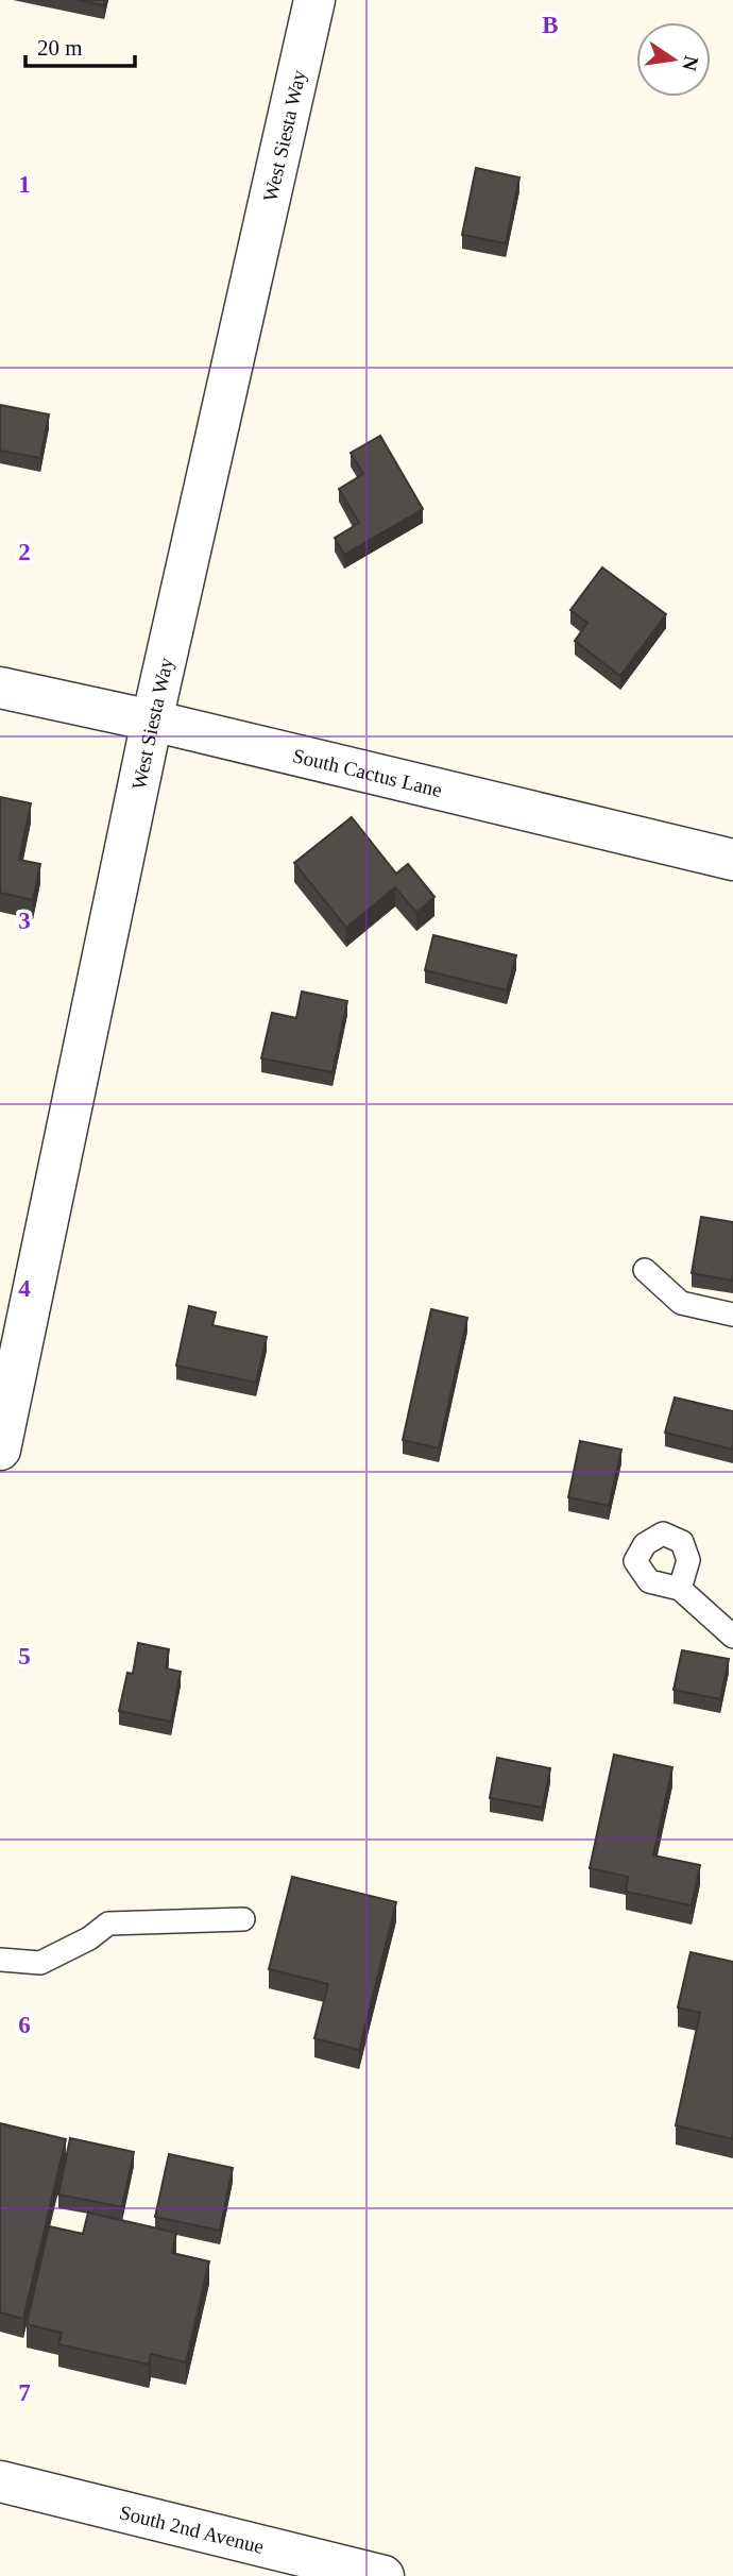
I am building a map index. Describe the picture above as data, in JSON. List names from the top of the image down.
{
  "streets": {
    "street": ["West Siesta Way", "South Cactus Lane", "South 2nd Avenue"]
  },
  "crossings": [
    ["West Siesta Way", "South Cactus Lane"]
  ],
  "scale_bar": "20 m",
  "north": "right",
  "grid": {
    "columns": ["B"],
    "rows": [
      "1",
      "2",
      "3",
      "4",
      "5",
      "6",
      "7"
    ]
  }
}
